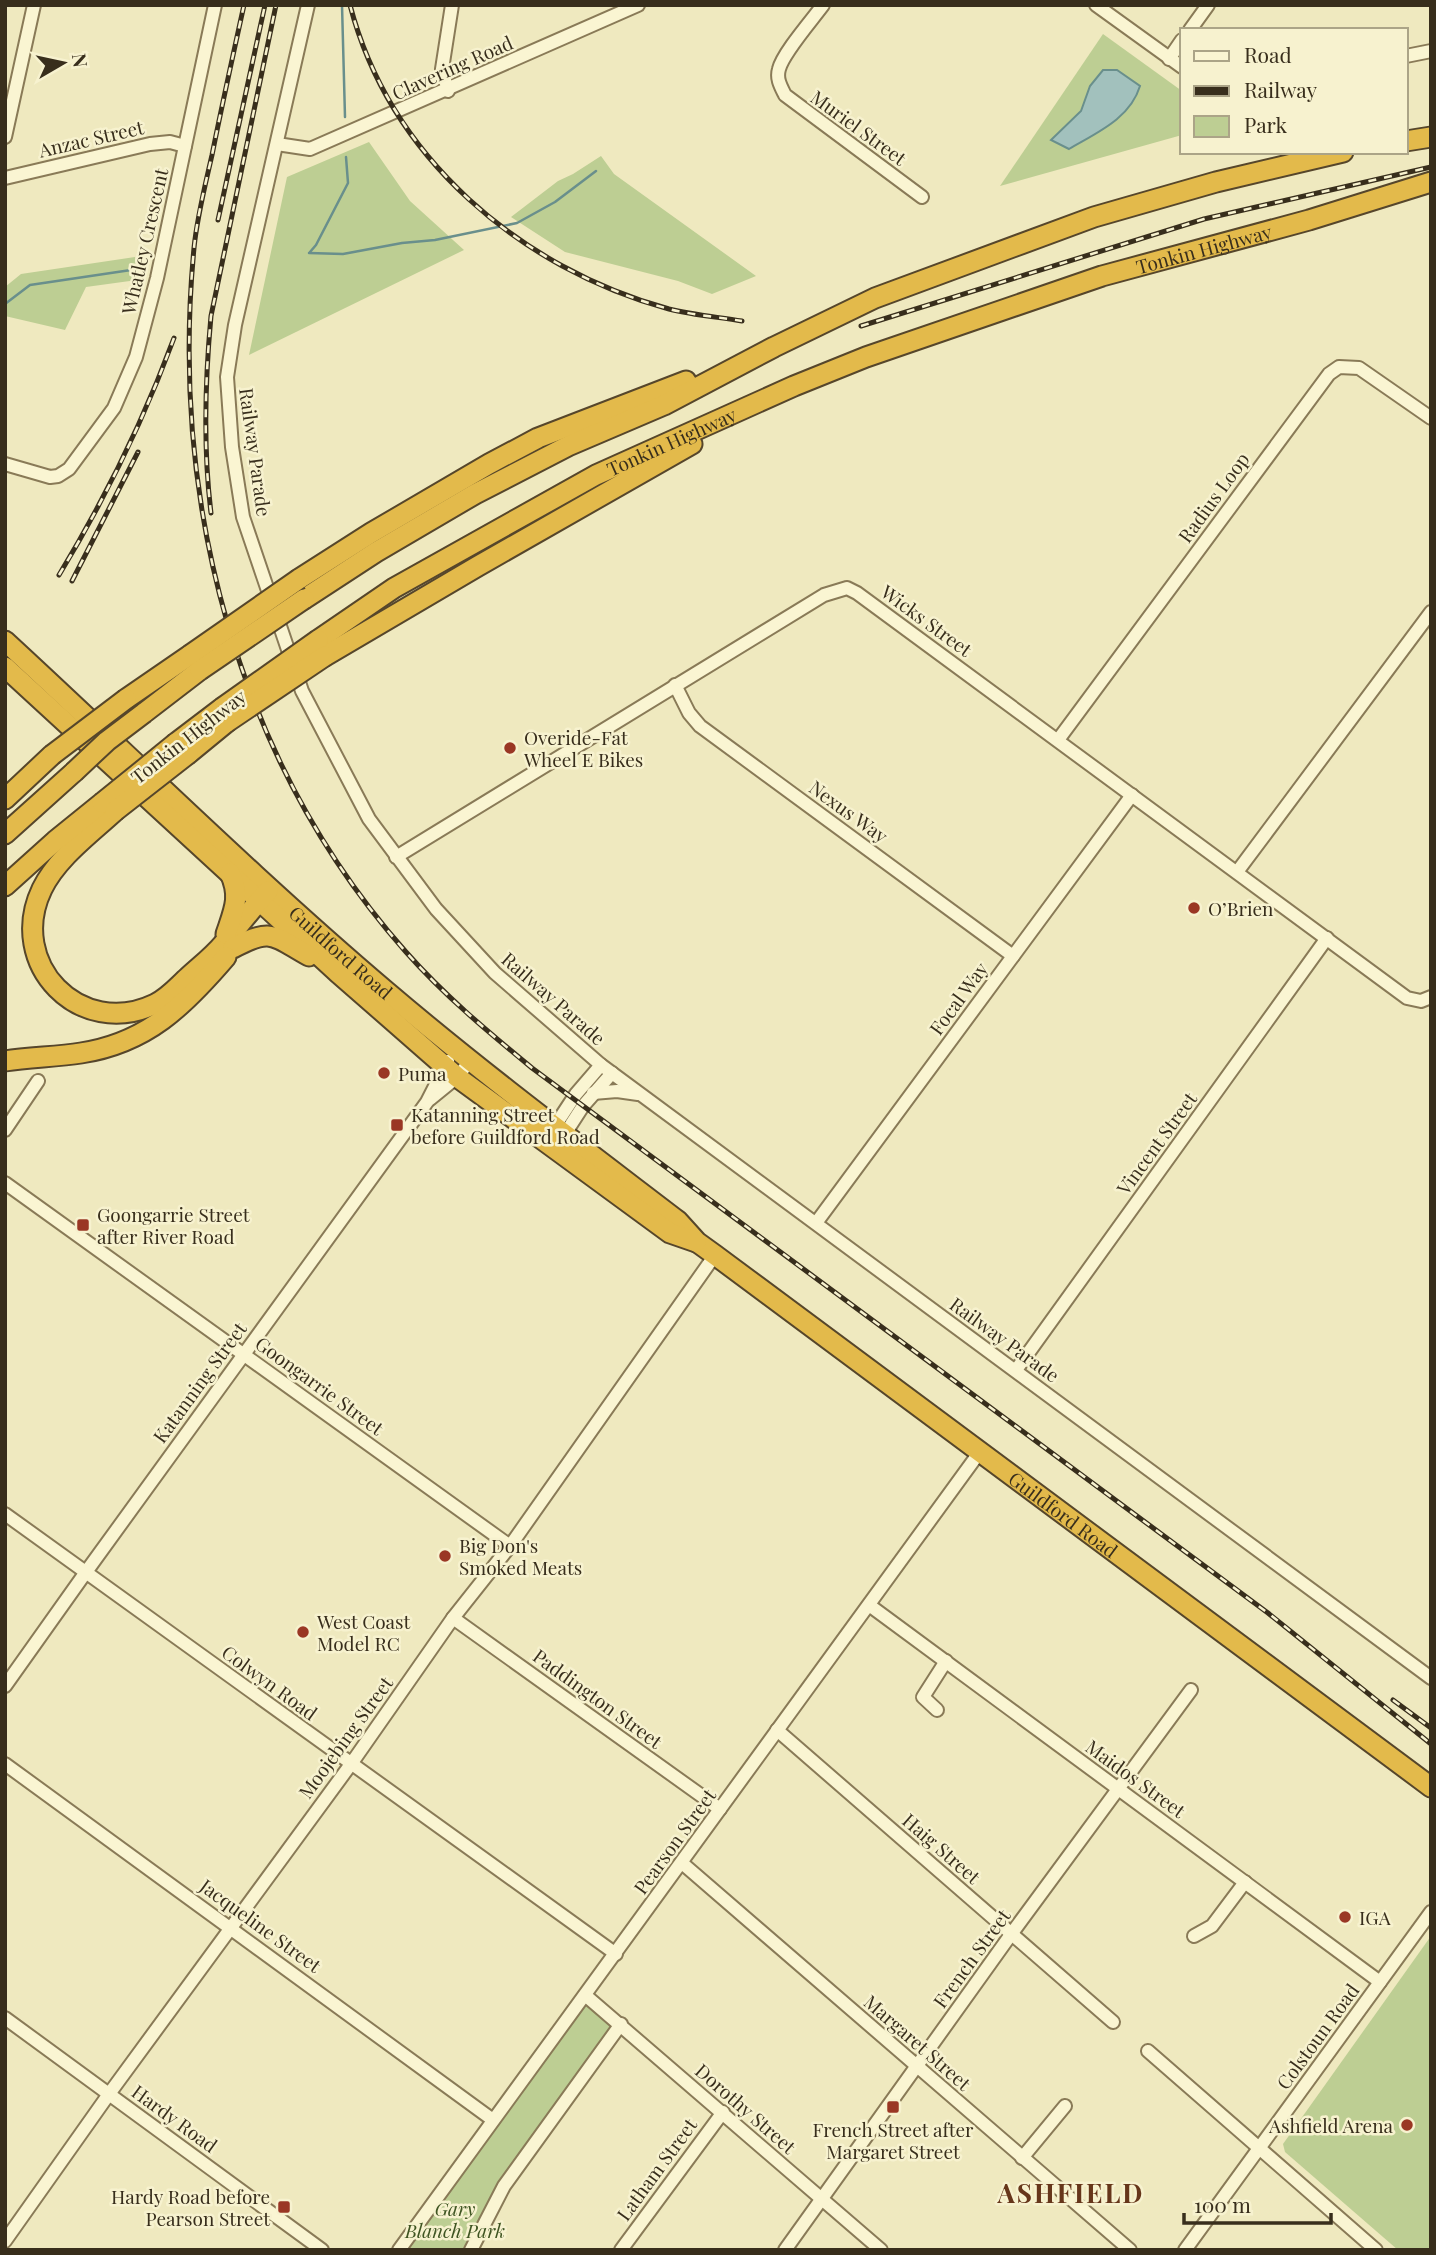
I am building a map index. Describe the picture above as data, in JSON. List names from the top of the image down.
{
  "streets": {
    "highway": ["Tonkin Highway", "Guildford Road"],
    "street": [
      "Clavering Road",
      "Muriel Street",
      "Anzac Street",
      "Whatley Crescent",
      "Railway Parade",
      "Radius Loop",
      "Wicks Street",
      "Nexus Way",
      "Focal Way",
      "Vincent Street",
      "Katanning Street",
      "Goongarrie Street",
      "Colwyn Road",
      "Paddington Street",
      "Moojebing Street",
      "Maidos Street",
      "Pearson Street",
      "Haig Street",
      "Jacqueline Street",
      "French Street",
      "Colstoun Road",
      "Margaret Street",
      "Dorothy Street",
      "Hardy Road",
      "Latham Street"
    ]
  },
  "crossings": [
    ["Clavering Road", "Railway Parade"],
    ["Anzac Street", "Whatley Crescent"],
    ["Railway Parade", "Wicks Street"],
    ["Railway Parade", "Focal Way"],
    ["Railway Parade", "Vincent Street"],
    ["Radius Loop", "Wicks Street"],
    ["Wicks Street", "Nexus Way"],
    ["Wicks Street", "Focal Way"],
    ["Wicks Street", "Vincent Street"],
    ["Nexus Way", "Focal Way"],
    ["Guildford Road", "Katanning Street"],
    ["Guildford Road", "Moojebing Street"],
    ["Guildford Road", "Pearson Street"],
    ["Katanning Street", "Goongarrie Street"],
    ["Katanning Street", "Colwyn Road"],
    ["Goongarrie Street", "Moojebing Street"],
    ["Colwyn Road", "Moojebing Street"],
    ["Colwyn Road", "Pearson Street"],
    ["Paddington Street", "Moojebing Street"],
    ["Paddington Street", "Pearson Street"],
    ["Moojebing Street", "Jacqueline Street"],
    ["Moojebing Street", "Hardy Road"],
    ["Maidos Street", "Pearson Street"],
    ["Maidos Street", "French Street"],
    ["Maidos Street", "Colstoun Road"],
    ["Pearson Street", "Haig Street"],
    ["Pearson Street", "Jacqueline Street"],
    ["Pearson Street", "Margaret Street"],
    ["Pearson Street", "Dorothy Street"],
    ["Haig Street", "French Street"],
    ["French Street", "Margaret Street"],
    ["French Street", "Dorothy Street"],
    ["Dorothy Street", "Latham Street"]
  ],
  "districts": ["ASHFIELD"],
  "parks": ["Gary Blanch Park"],
  "places": {
    "other": [
      "Overide-Fat Wheel E Bikes",
      "O’Brien",
      "Puma",
      "Big Don's Smoked Meats",
      "West Coast Model RC",
      "IGA",
      "Ashfield Arena"
    ],
    "transit": [
      "Katanning Street before Guildford Road",
      "Goongarrie Street after River Road",
      "French Street after Margaret Street",
      "Hardy Road before Pearson Street"
    ]
  },
  "legend": ["Road", "Railway", "Park"],
  "scale_bar": "100 m",
  "north": "right"
}
